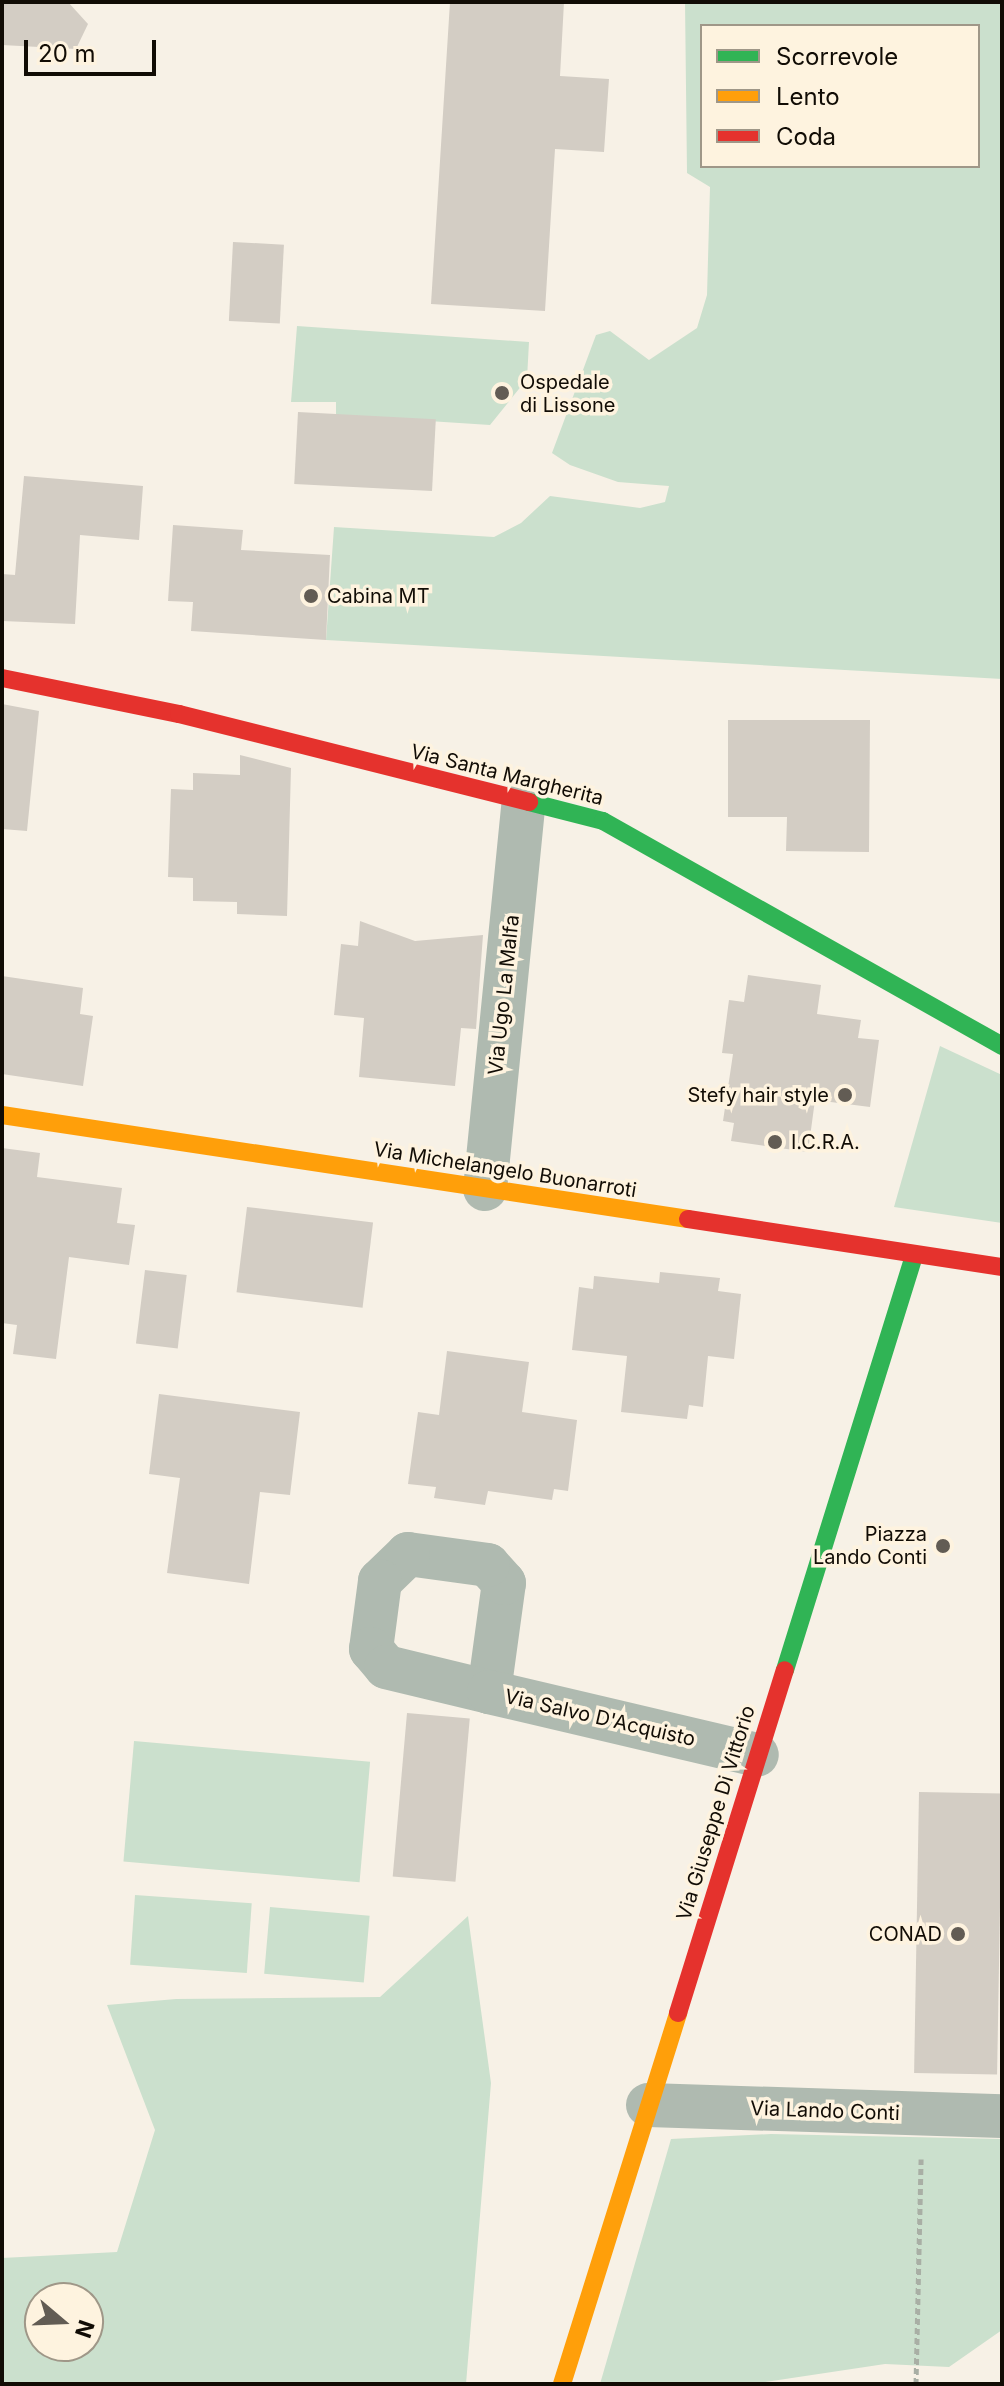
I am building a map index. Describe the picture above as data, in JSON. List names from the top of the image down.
{
  "streets": {
    "street": [
      "Via Santa Margherita",
      "Via Ugo La Malfa",
      "Via Michelangelo Buonarroti",
      "Via Salvo D'Acquisto",
      "Via Giuseppe Di Vittorio",
      "Via Lando Conti"
    ]
  },
  "crossings": [
    ["Via Santa Margherita", "Via Ugo La Malfa"],
    ["Via Ugo La Malfa", "Via Michelangelo Buonarroti"],
    ["Via Michelangelo Buonarroti", "Via Giuseppe Di Vittorio"],
    ["Via Salvo D'Acquisto", "Via Giuseppe Di Vittorio"],
    ["Via Giuseppe Di Vittorio", "Via Lando Conti"]
  ],
  "places": [
    "Ospedale di Lissone",
    "Cabina MT",
    "Stefy hair style",
    "I.C.R.A.",
    "Piazza Lando Conti",
    "CONAD"
  ],
  "legend": ["Scorrevole", "Lento", "Coda"],
  "scale_bar": "20 m",
  "north": "right"
}
